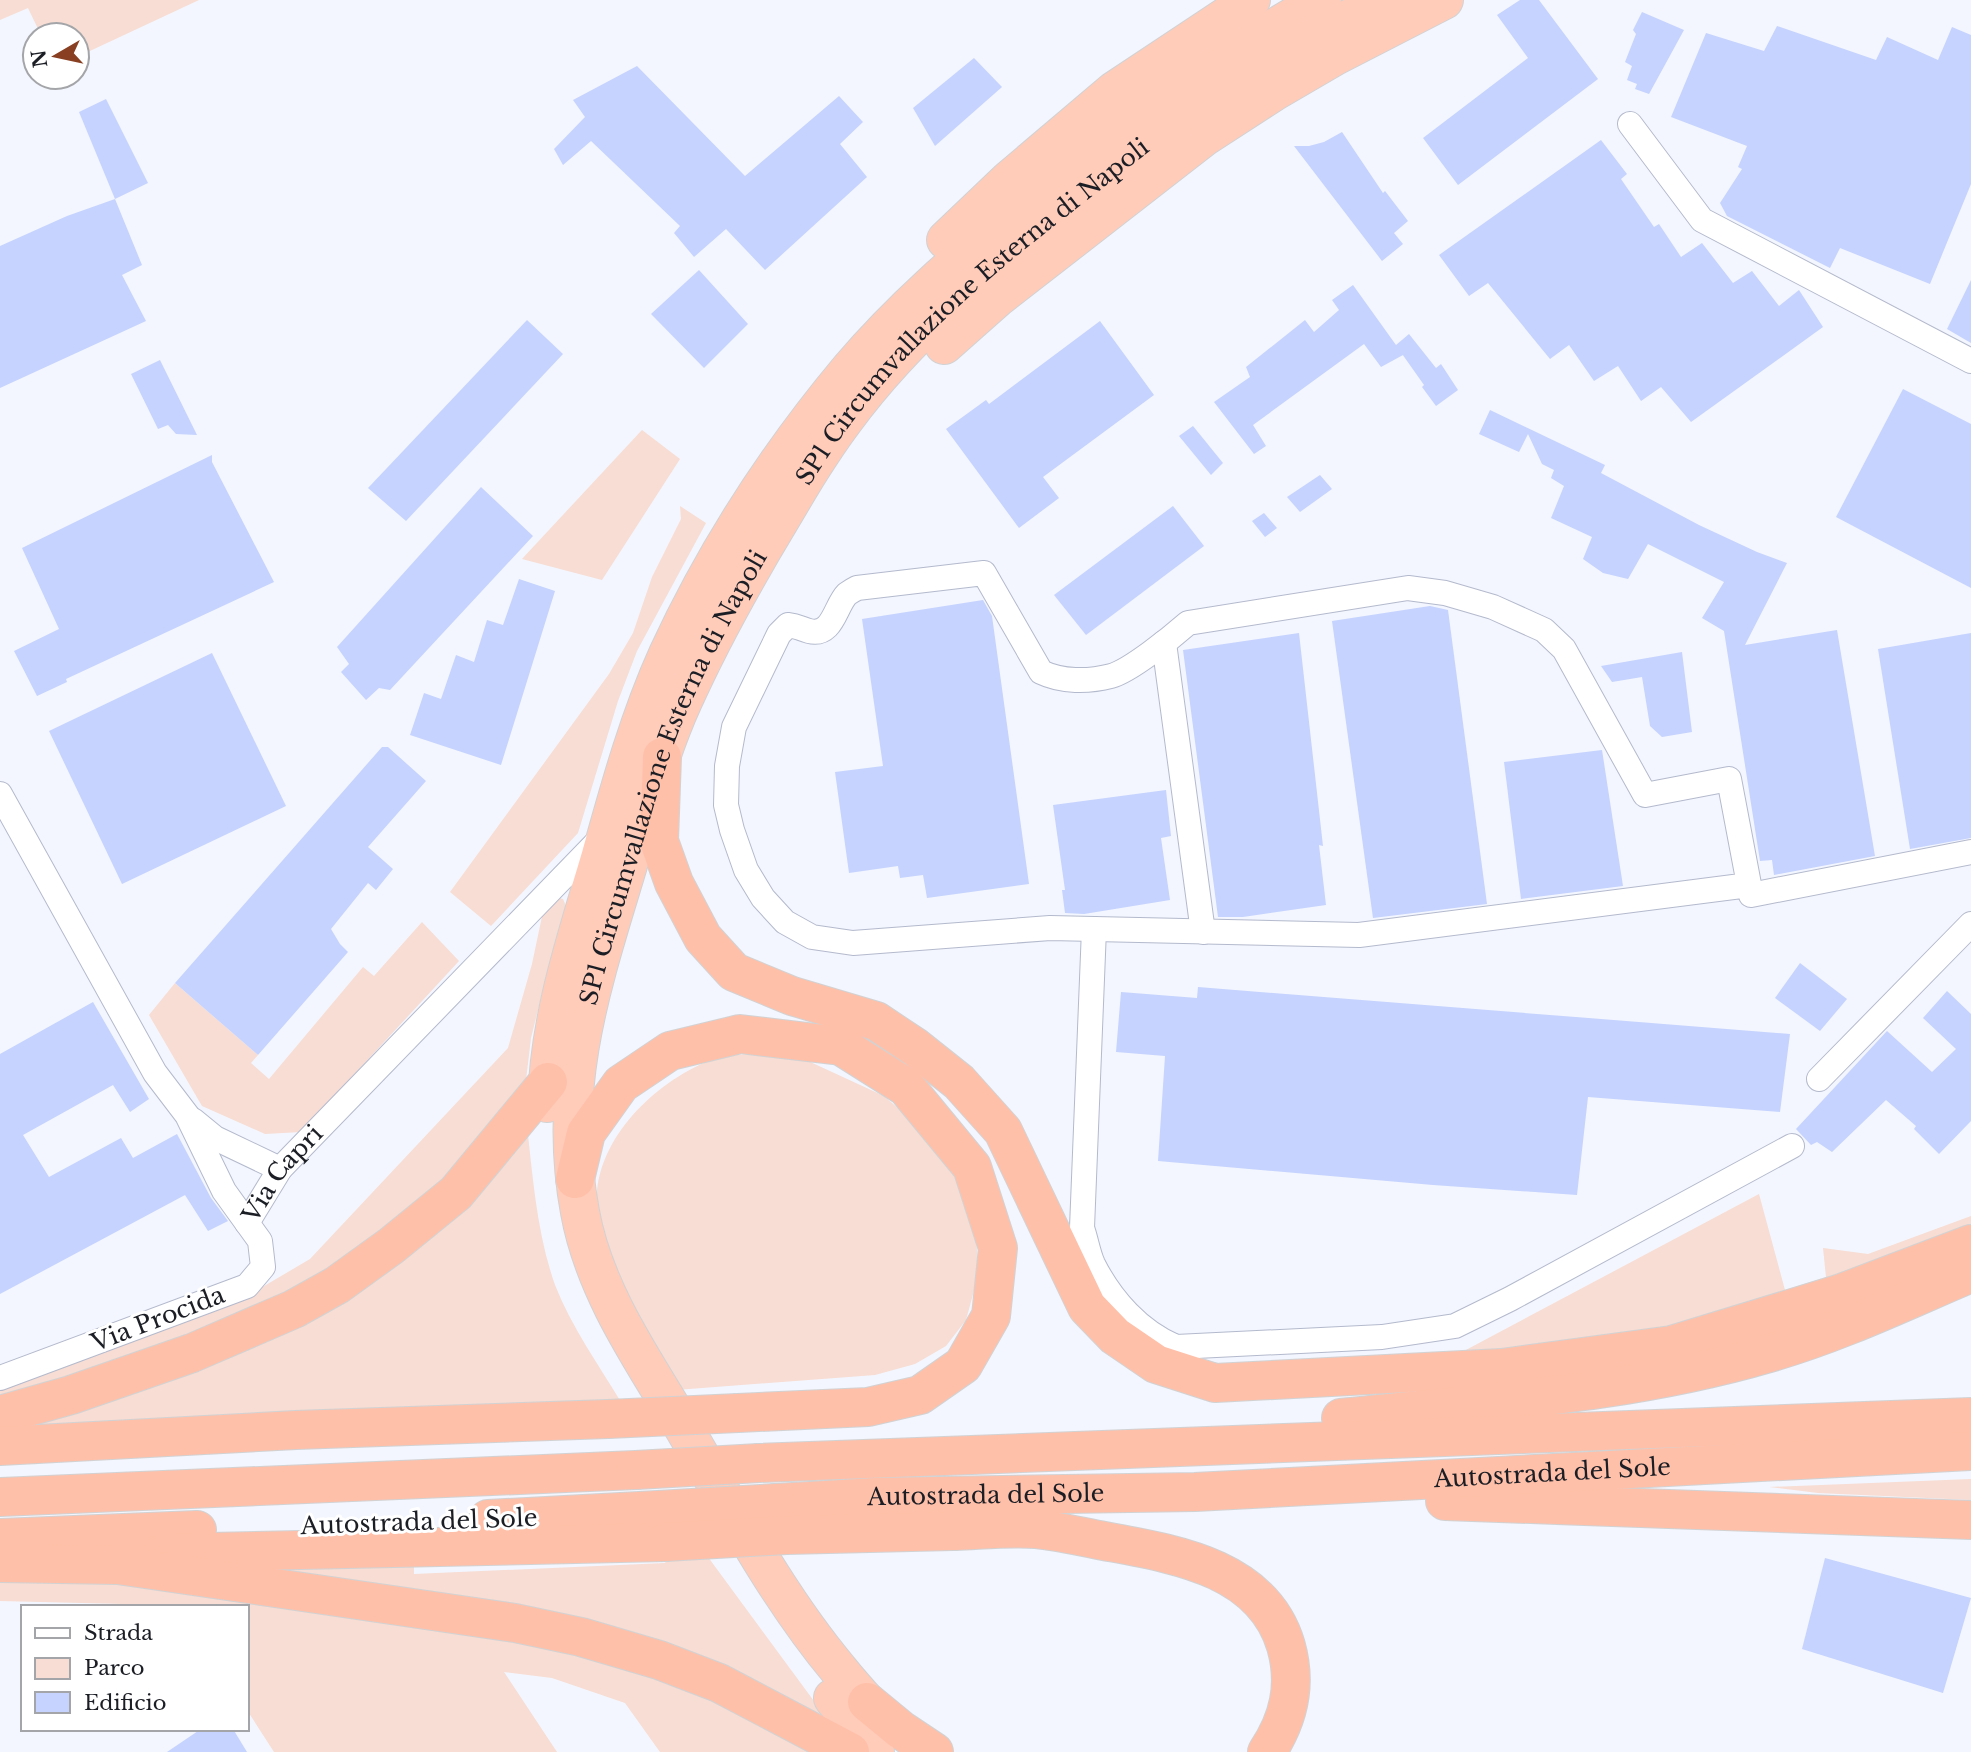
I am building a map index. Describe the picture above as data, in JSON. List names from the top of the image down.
{
  "streets": {
    "highway": ["SP1 Circumvallazione Esterna di Napoli", "Autostrada del Sole"],
    "street": ["Via Capri", "Via Procida"]
  },
  "crossings": [
    ["SP1 Circumvallazione Esterna di Napoli", "Via Capri"],
    ["Via Capri", "Via Procida"]
  ],
  "legend": ["Strada", "Parco", "Edificio"],
  "north": "left"
}
